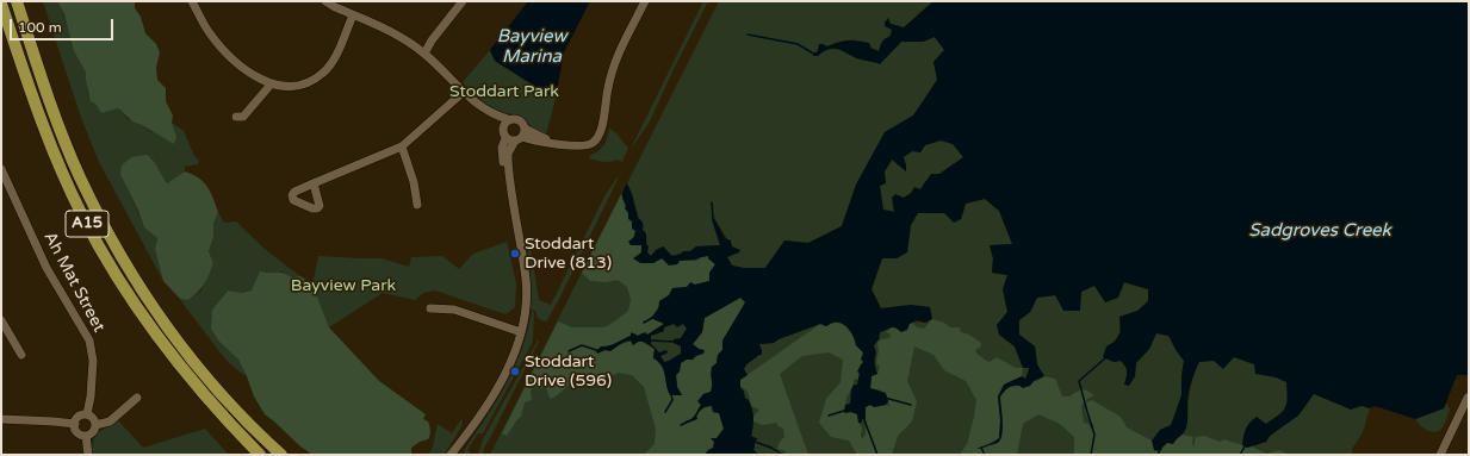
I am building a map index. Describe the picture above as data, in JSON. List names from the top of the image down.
{
  "streets": {
    "main road": ["A15"],
    "street": ["Ah Mat Street"]
  },
  "water": ["Bayview Marina", "Sadgroves Creek"],
  "parks": ["Stoddart Park", "Bayview Park"],
  "places": ["Stoddart Drive (813)", "Stoddart Drive (596)"],
  "scale_bar": "100 m"
}
